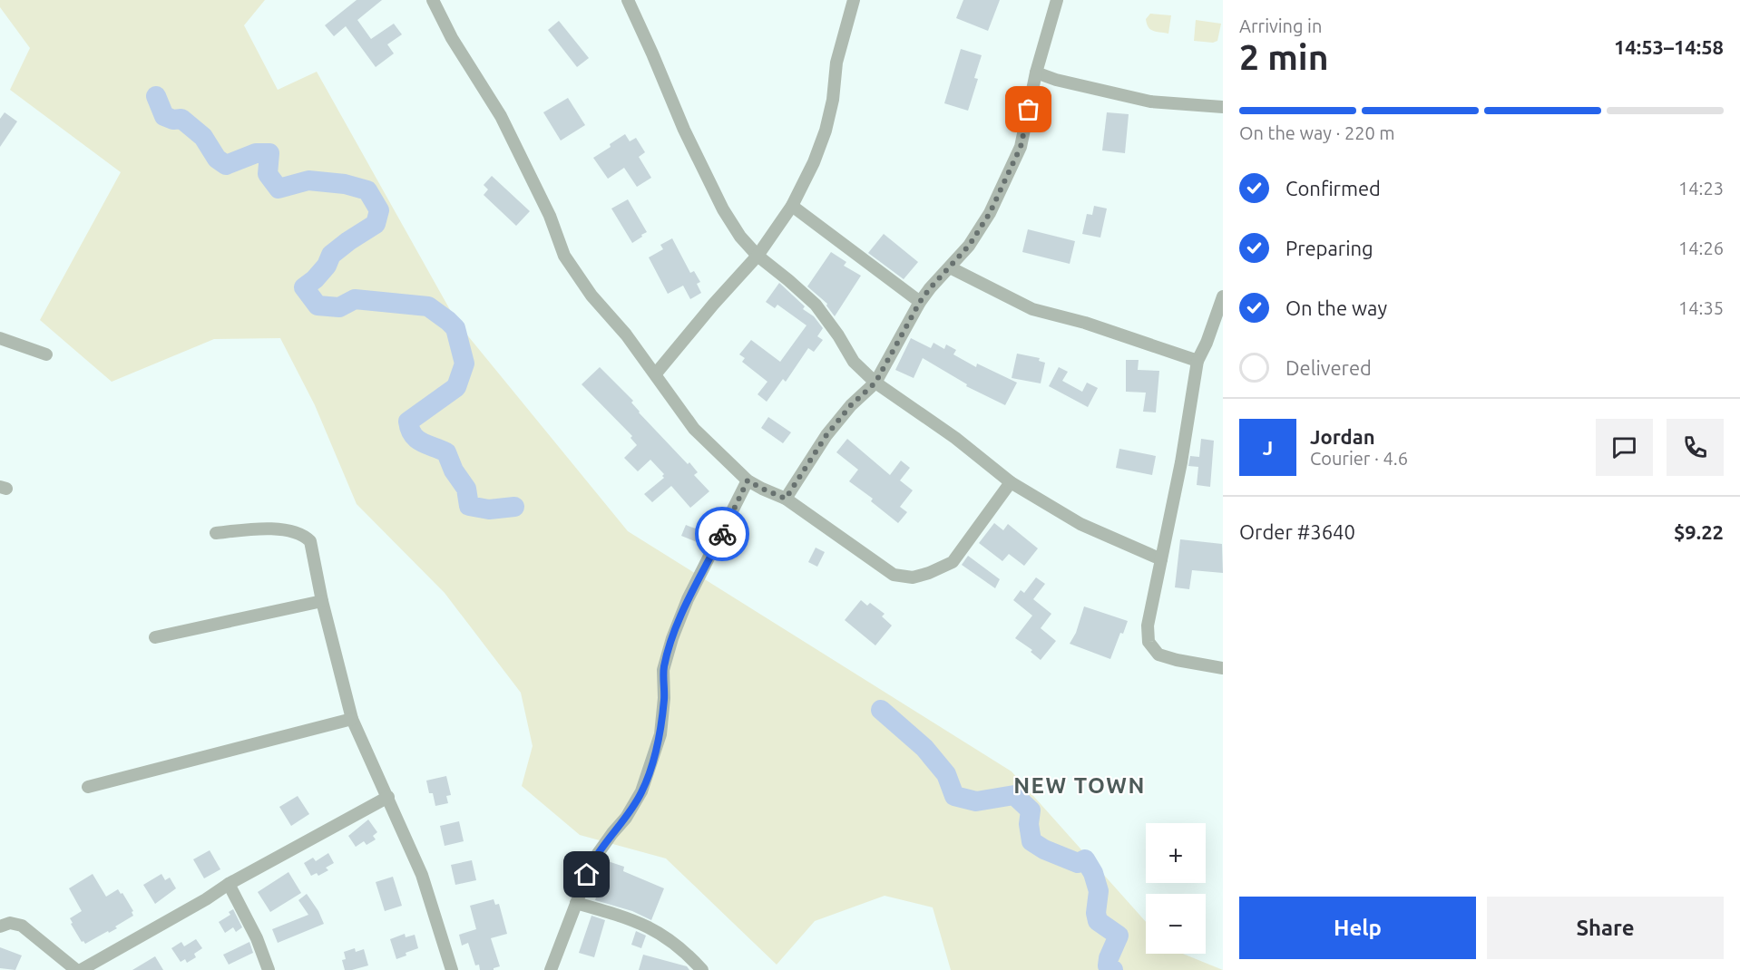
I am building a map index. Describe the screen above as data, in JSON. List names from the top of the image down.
{
  "districts": ["NEW TOWN"],
  "page": {
    "heading": ["2 min", "Arriving in", "14:53–14:58"],
    "panel": [
      "Jordan",
      "Courier · 4.6",
      "Order #3640",
      "$9.22"
    ],
    "bar": "On the way · 220 m",
    "list": [
      ["Confirmed", "14:23"],
      ["Preparing", "14:26"],
      ["On the way", "14:35"],
      "Delivered"
    ],
    "round": "J",
    "map_buttons": ["+", "−"],
    "buttons": ["Help", "Share"]
  }
}
